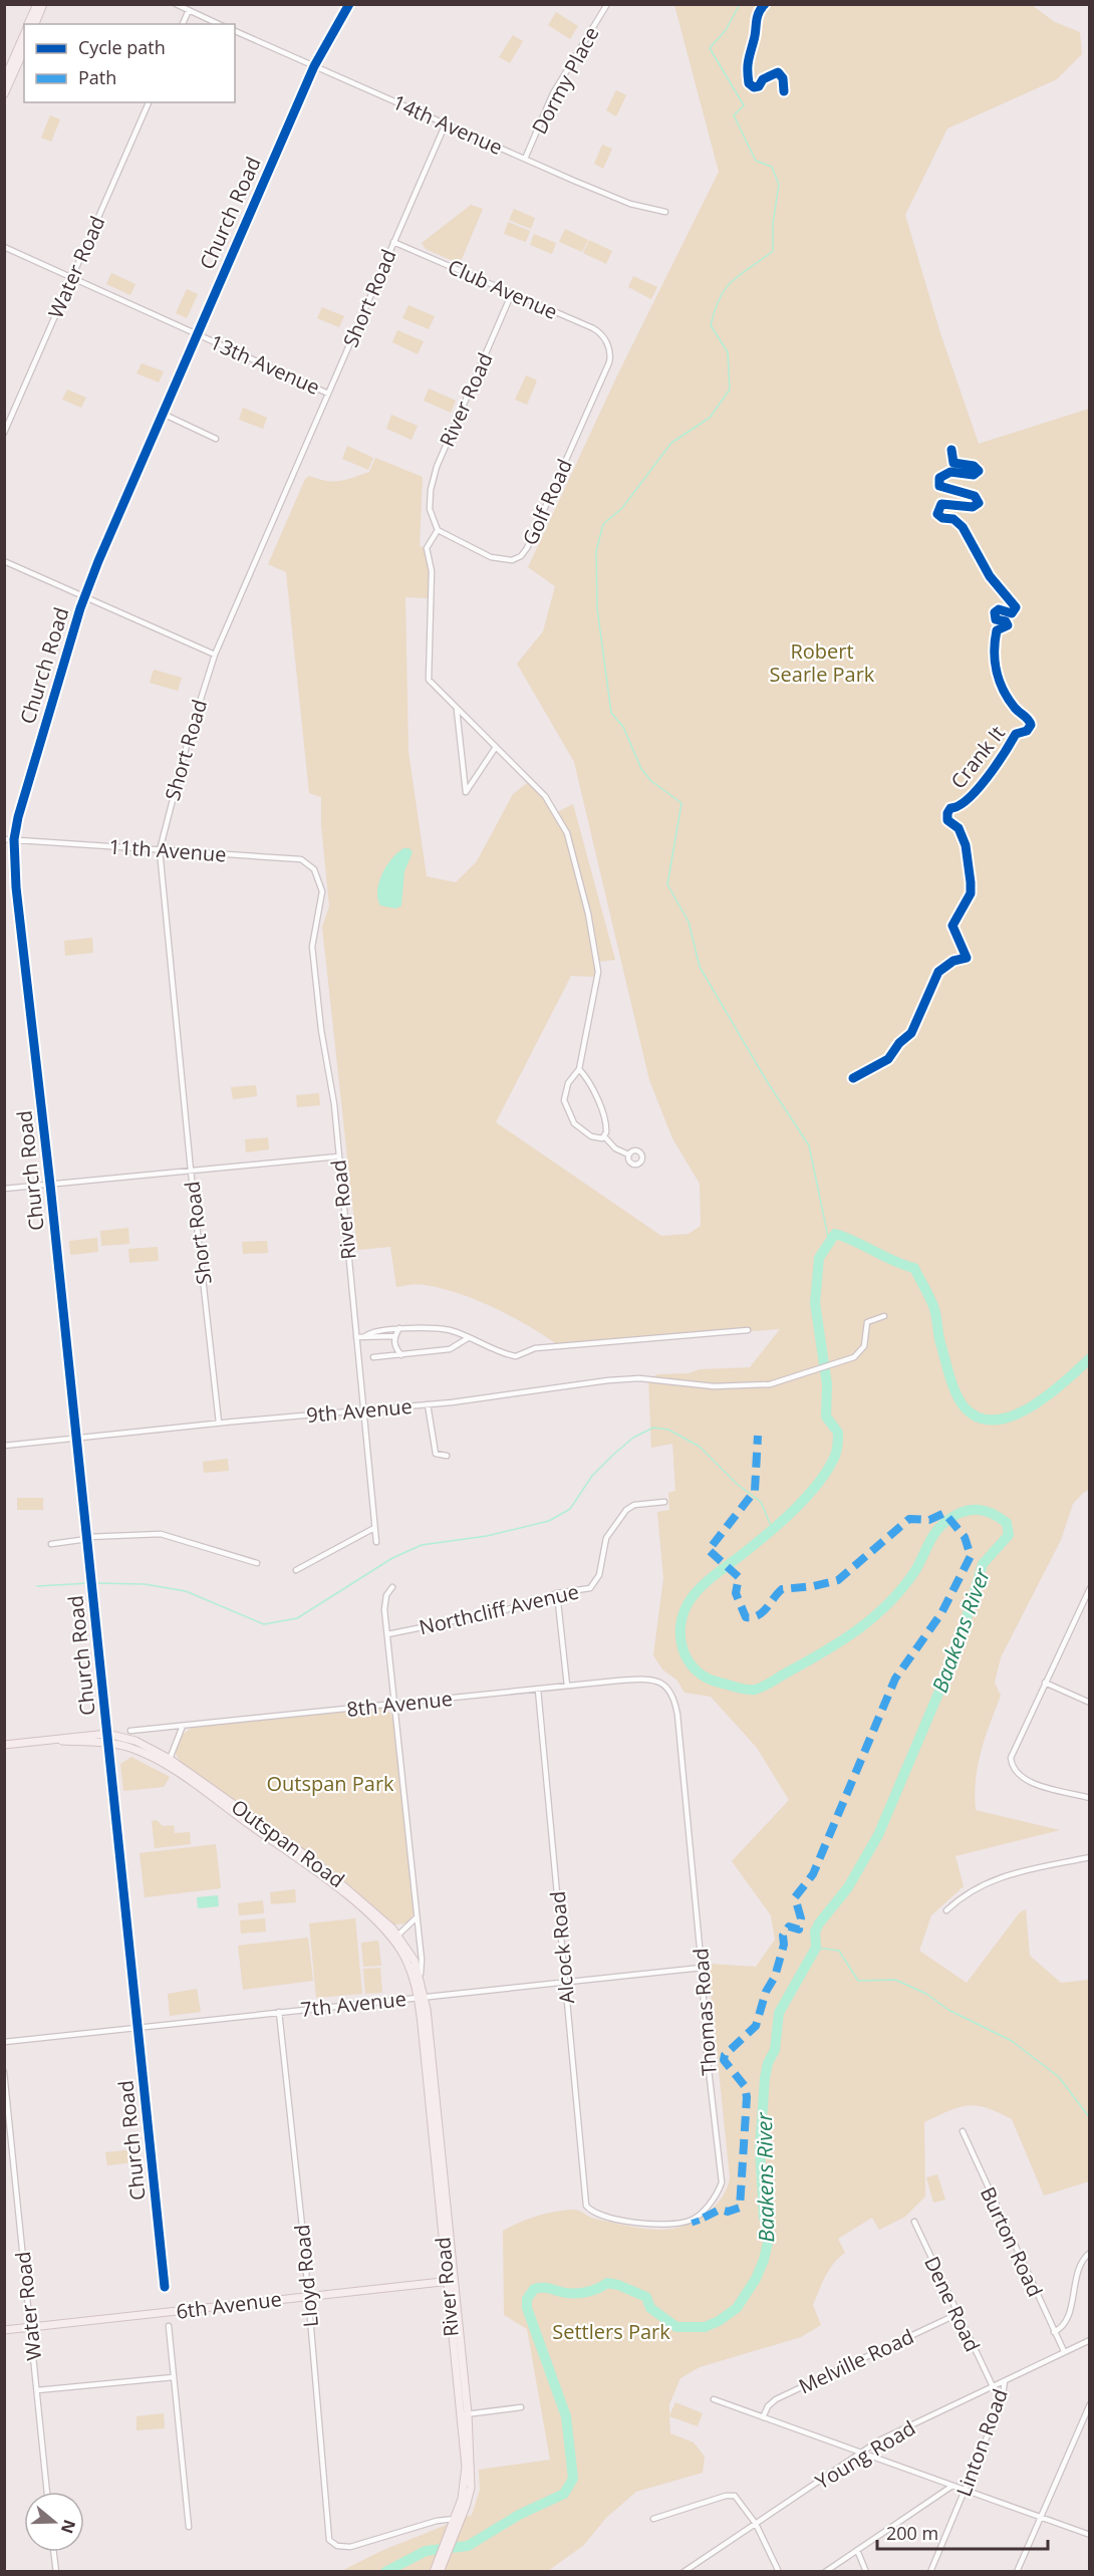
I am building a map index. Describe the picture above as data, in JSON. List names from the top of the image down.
{
  "streets": {
    "main road": ["River Road", "Outspan Road", "6th Avenue"],
    "street": [
      "Dormy Place",
      "14th Avenue",
      "Church Road",
      "Water Road",
      "Club Avenue",
      "Short Road",
      "13th Avenue",
      "Golf Road",
      "11th Avenue",
      "9th Avenue",
      "Northcliff Avenue",
      "8th Avenue",
      "Alcock Road",
      "7th Avenue",
      "Thomas Road",
      "Burton Road",
      "Lloyd Road",
      "Dene Road",
      "Melville Road",
      "Linton Road",
      "Young Road"
    ],
    "cycle path": ["Crank It"]
  },
  "crossings": [
    ["Dormy Place", "14th Avenue"],
    ["14th Avenue", "Church Road"],
    ["14th Avenue", "Short Road"],
    ["Church Road", "13th Avenue"],
    ["Church Road", "11th Avenue"],
    ["Church Road", "9th Avenue"],
    ["Church Road", "Outspan Road"],
    ["Church Road", "7th Avenue"],
    ["Water Road", "13th Avenue"],
    ["Water Road", "6th Avenue"],
    ["Club Avenue", "Short Road"],
    ["Club Avenue", "River Road"],
    ["Club Avenue", "Golf Road"],
    ["Short Road", "13th Avenue"],
    ["Short Road", "11th Avenue"],
    ["Short Road", "9th Avenue"],
    ["River Road", "Golf Road"],
    ["River Road", "11th Avenue"],
    ["River Road", "9th Avenue"],
    ["River Road", "Outspan Road"],
    ["River Road", "7th Avenue"],
    ["River Road", "Lloyd Road"],
    ["River Road", "6th Avenue"],
    ["8th Avenue", "Alcock Road"],
    ["8th Avenue", "Thomas Road"],
    ["Outspan Road", "7th Avenue"],
    ["Alcock Road", "7th Avenue"],
    ["Alcock Road", "Thomas Road"],
    ["7th Avenue", "Thomas Road"],
    ["7th Avenue", "Lloyd Road"],
    ["Burton Road", "Young Road"],
    ["Lloyd Road", "6th Avenue"],
    ["Dene Road", "Melville Road"],
    ["Dene Road", "Young Road"],
    ["Linton Road", "Young Road"]
  ],
  "water": ["Baakens River"],
  "parks": ["Robert Searle Park", "Outspan Park", "Settlers Park"],
  "legend": ["Cycle path", "Path"],
  "scale_bar": "200 m",
  "north": "right"
}
